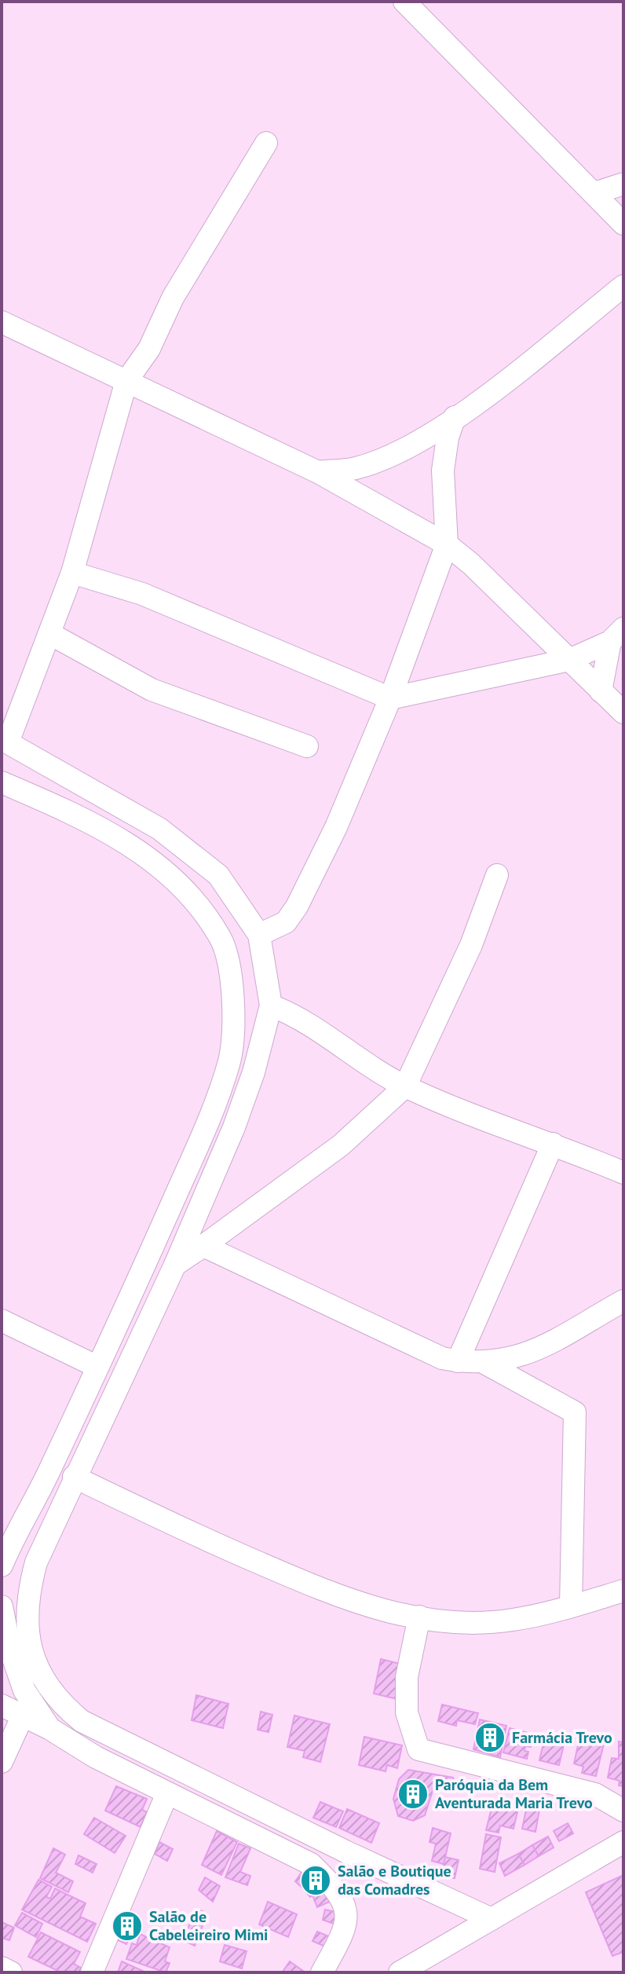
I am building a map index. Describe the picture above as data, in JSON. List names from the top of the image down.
{
  "places": {
    "building": [
      "Farmácia Trevo",
      "Paróquia da Bem Aventurada Maria Trevo",
      "Salão e Boutique das Comadres",
      "Salão de Cabeleireiro Mimi"
    ]
  }
}
